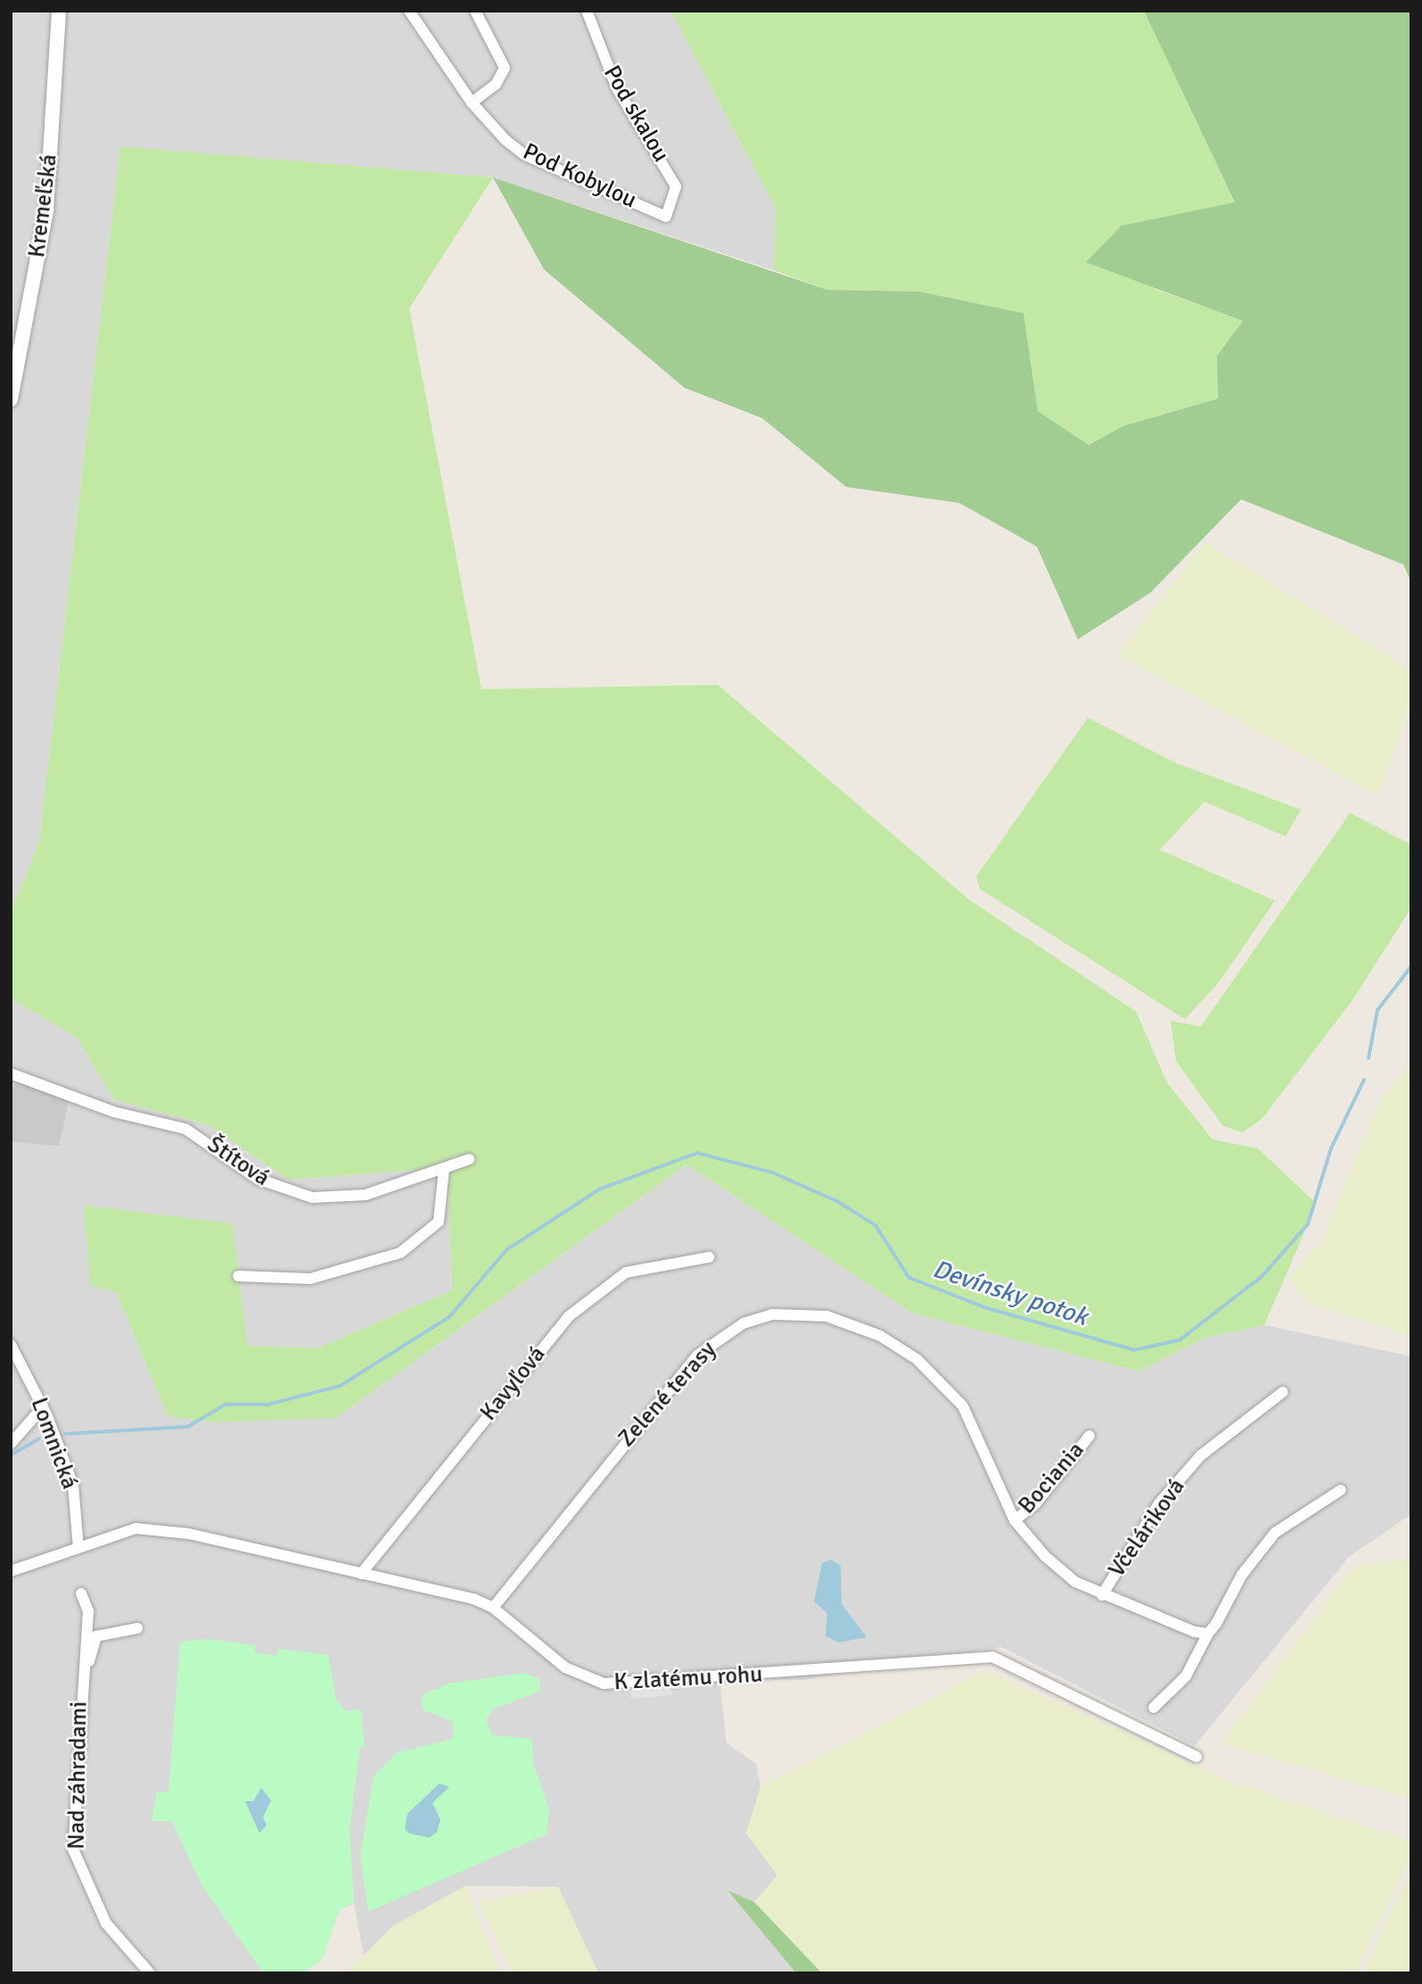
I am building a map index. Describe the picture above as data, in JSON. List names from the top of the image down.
{
  "streets": {
    "street": [
      "Pod skalou",
      "Pod Kobylou",
      "Kremeľská",
      "Štítová",
      "Kavyľová",
      "Zelené terasy",
      "Lomnická",
      "Bociania",
      "Včeláriková",
      "K zlatému rohu",
      "Nad záhradami"
    ]
  },
  "crossings": [
    ["Pod skalou", "Pod Kobylou"],
    ["Kavyľová", "K zlatému rohu"],
    ["Zelené terasy", "Bociania"],
    ["Zelené terasy", "Včeláriková"],
    ["Zelené terasy", "K zlatému rohu"],
    ["Lomnická", "K zlatému rohu"]
  ],
  "water": ["Devínsky potok"]
}
